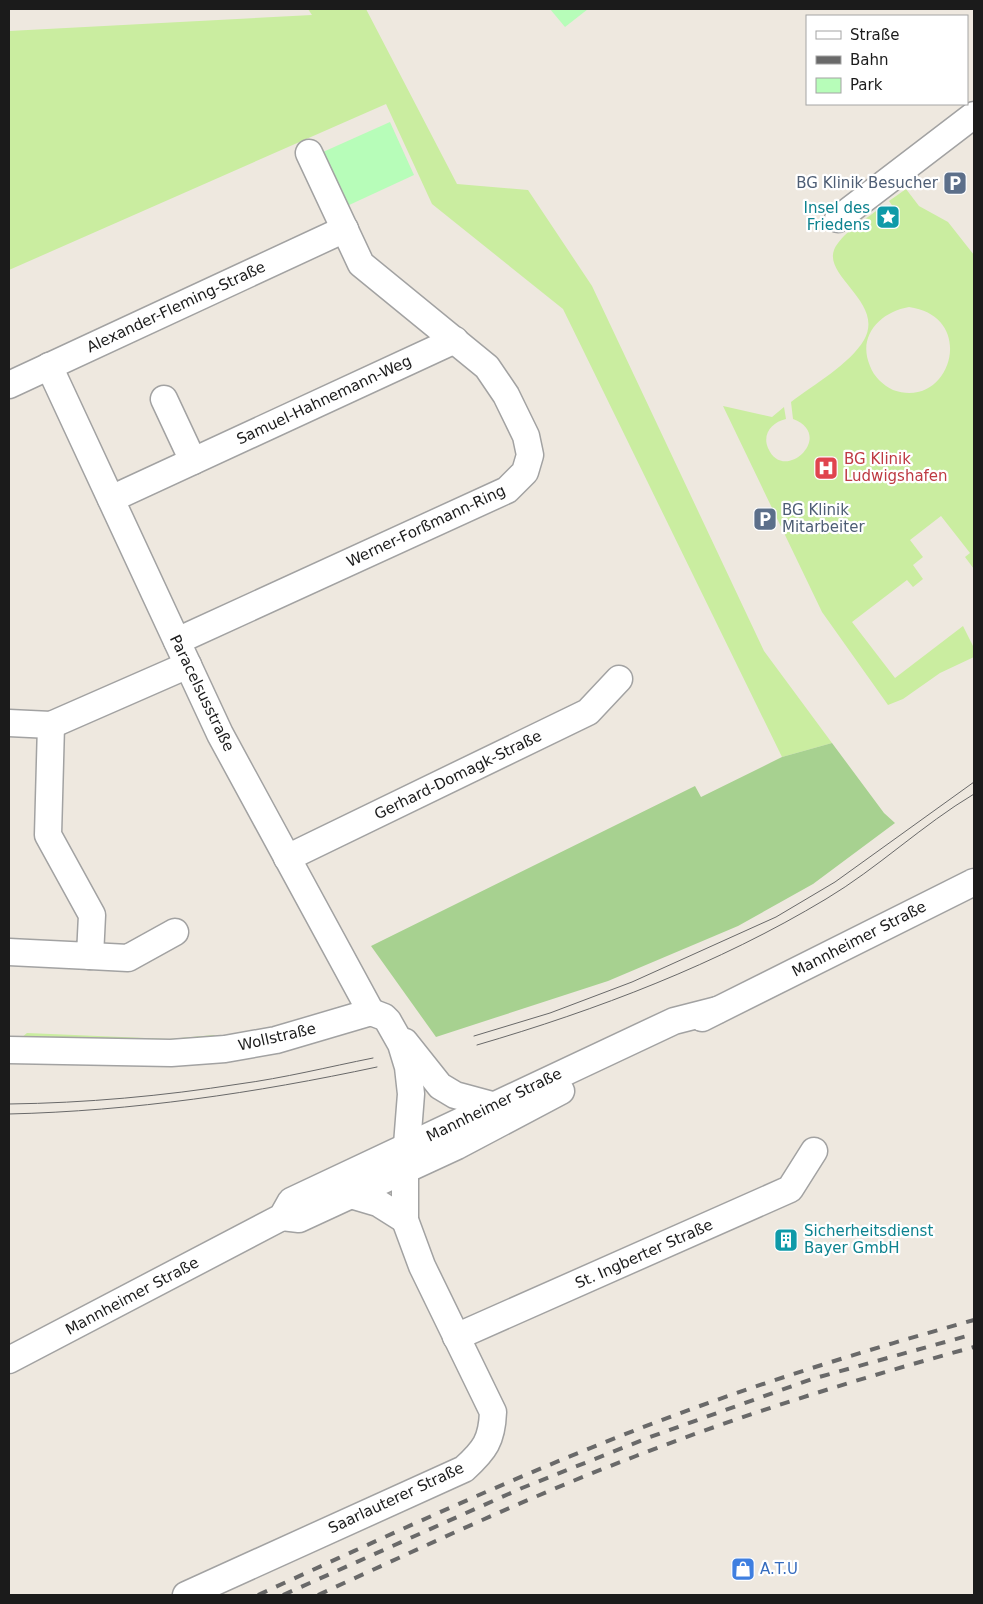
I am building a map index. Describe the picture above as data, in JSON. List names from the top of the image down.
{
  "streets": {
    "street": [
      "Alexander-Fleming-Straße",
      "Samuel-Hahnemann-Weg",
      "Werner-Forßmann-Ring",
      "Paracelsusstraße",
      "Gerhard-Domagk-Straße",
      "Mannheimer Straße",
      "Wollstraße",
      "St. Ingberter Straße",
      "Saarlauterer Straße"
    ]
  },
  "crossings": [
    ["Alexander-Fleming-Straße", "Werner-Forßmann-Ring"],
    ["Alexander-Fleming-Straße", "Paracelsusstraße"],
    ["Samuel-Hahnemann-Weg", "Werner-Forßmann-Ring"],
    ["Samuel-Hahnemann-Weg", "Paracelsusstraße"],
    ["Werner-Forßmann-Ring", "Paracelsusstraße"],
    ["Paracelsusstraße", "Gerhard-Domagk-Straße"],
    ["Paracelsusstraße", "Wollstraße"],
    ["Mannheimer Straße", "Saarlauterer Straße"],
    ["St. Ingberter Straße", "Saarlauterer Straße"]
  ],
  "places": {
    "parking": ["BG Klinik Besucher", "BG Klinik Mitarbeiter"],
    "place": ["Insel des Friedens"],
    "hospital": ["BG Klinik Ludwigshafen"],
    "building": ["Sicherheitsdienst Bayer GmbH"],
    "shop": ["A.T.U"]
  },
  "legend": ["Straße", "Bahn", "Park"]
}
